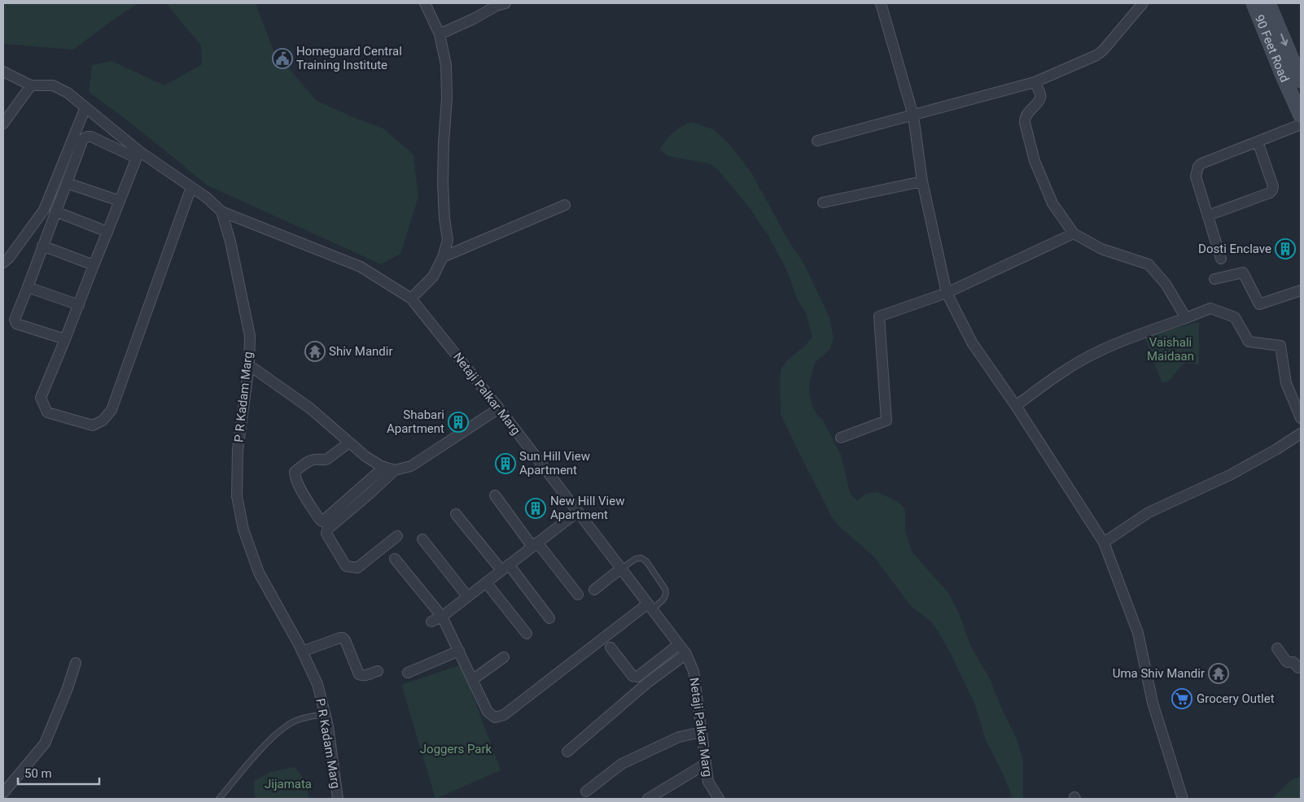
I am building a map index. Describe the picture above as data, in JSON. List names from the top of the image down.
{
  "streets": {
    "street": ["90 Feet Road", "Netaji Palkar Marg", "P R Kadam Marg"]
  },
  "crossings": [
    ["Netaji Palkar Marg", "P R Kadam Marg"]
  ],
  "parks": ["Vaishali Maidaan", "Joggers Park", "Jijamata"],
  "places": {
    "public building": ["Homeguard Central Training Institute"],
    "building": [
      "Dosti Enclave",
      "Shabari Apartment",
      "Sun Hill View Apartment",
      "New Hill View Apartment"
    ],
    "temple": ["Shiv Mandir", "Uma Shiv Mandir"],
    "supermarket": ["Grocery Outlet"]
  },
  "scale_bar": "50 m"
}
